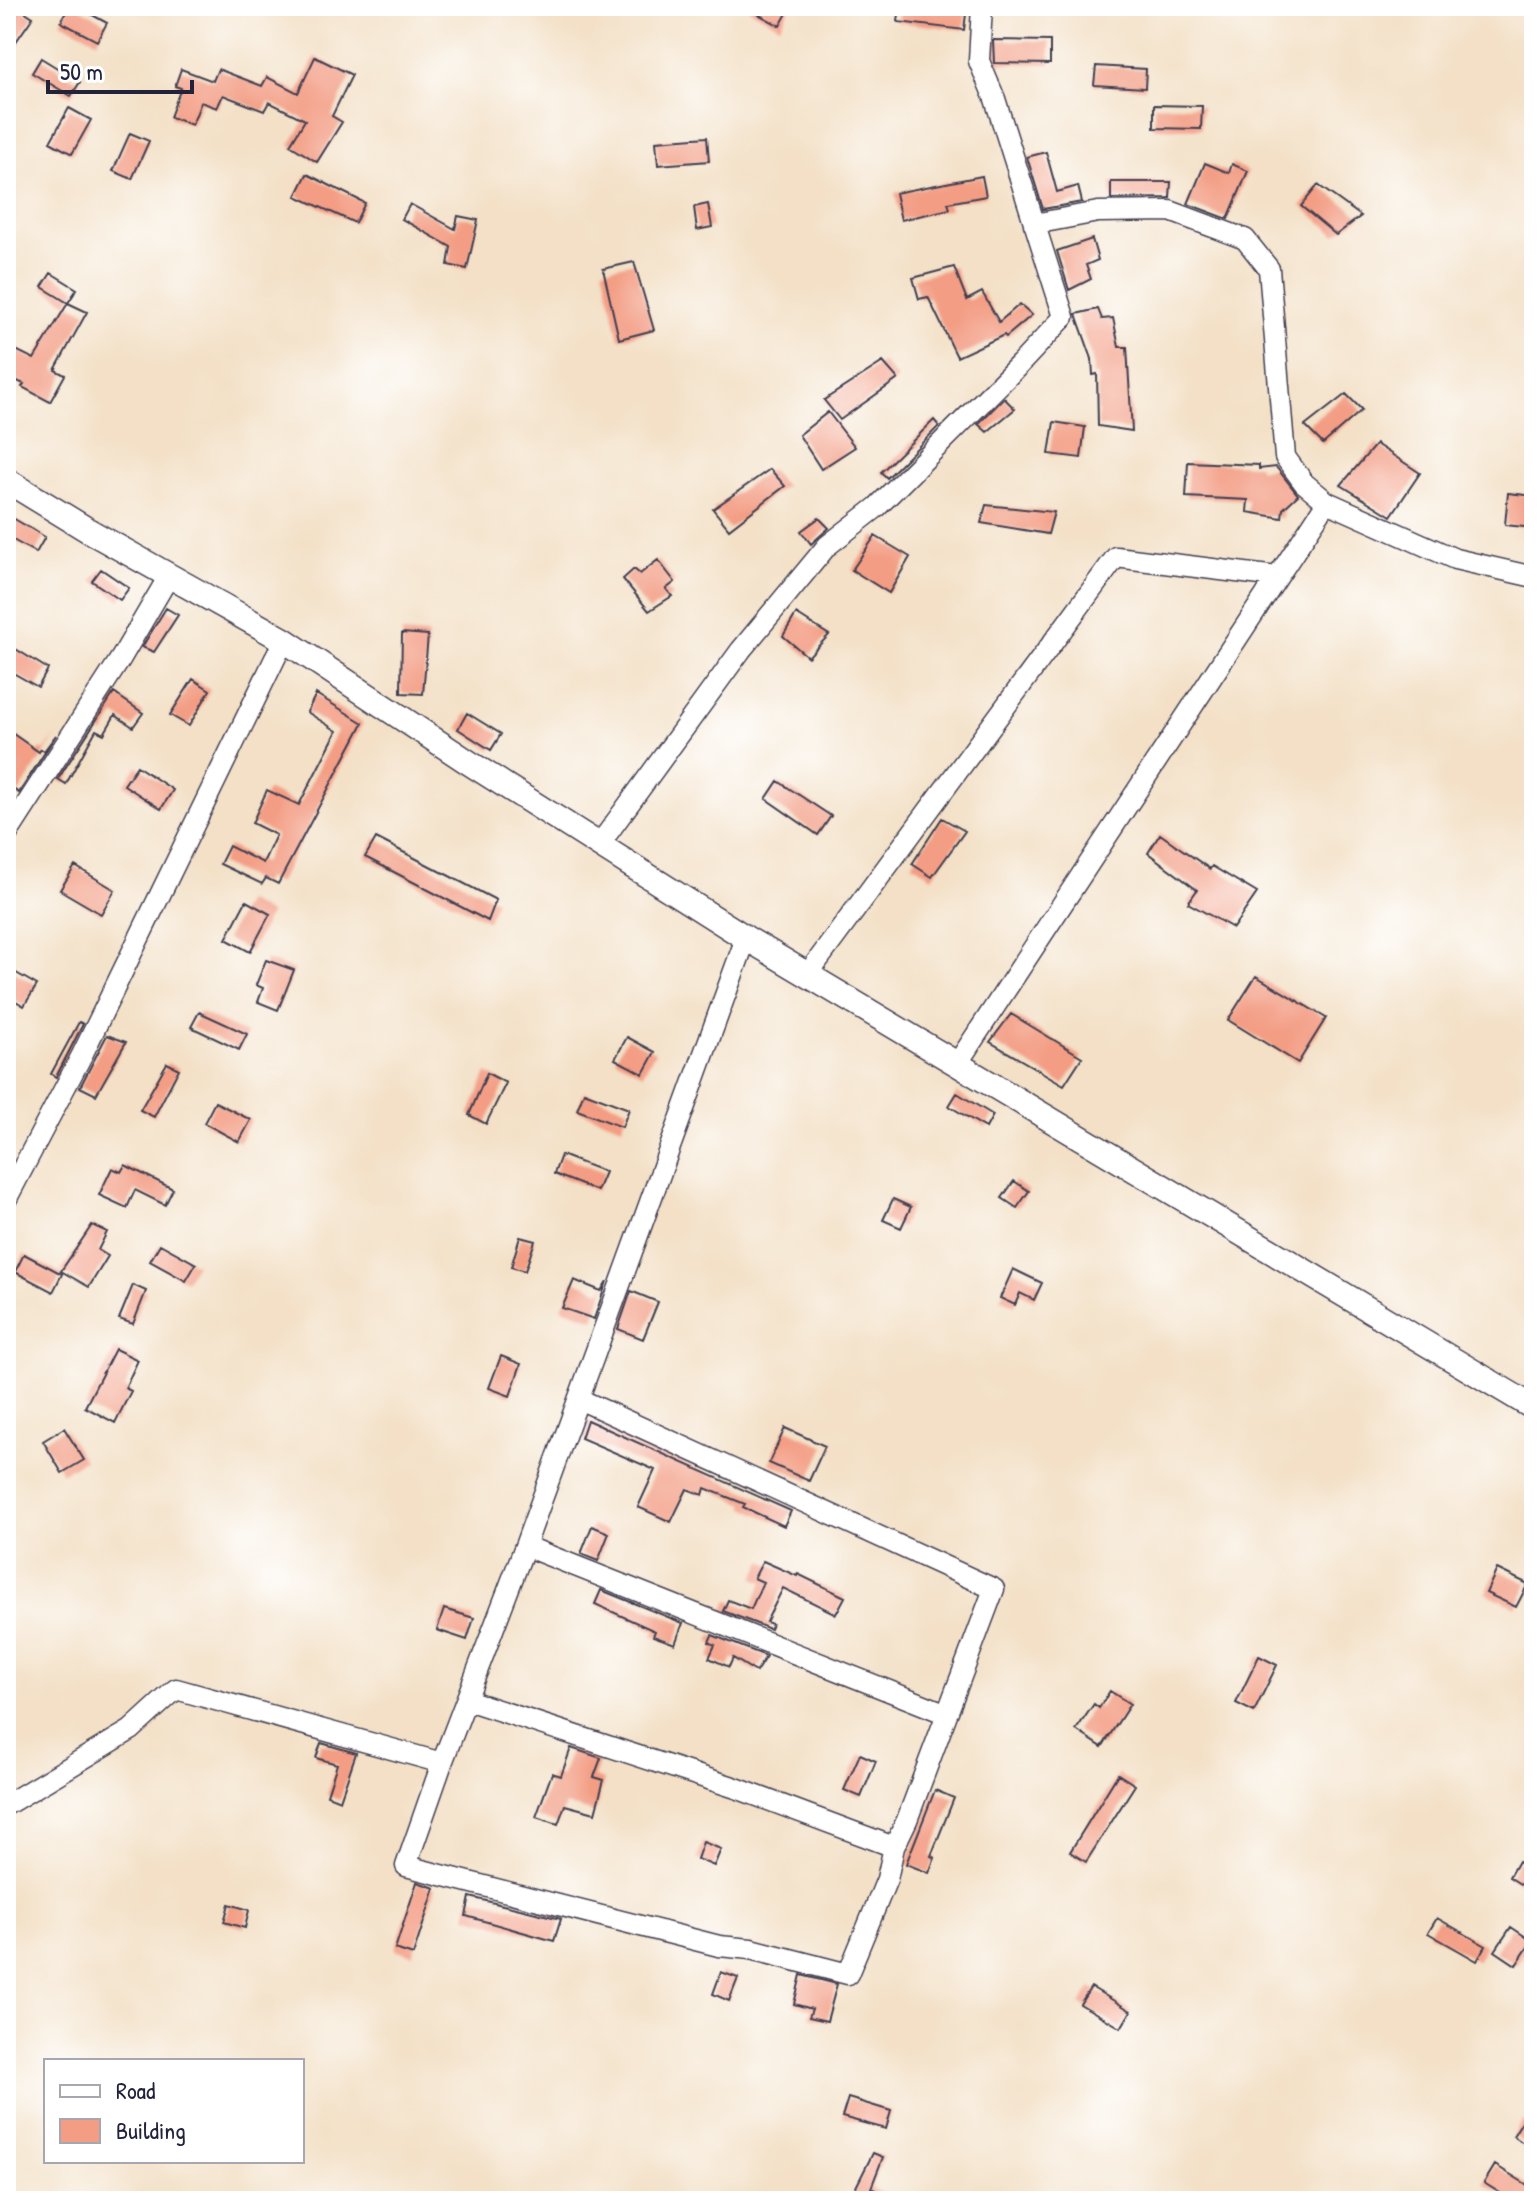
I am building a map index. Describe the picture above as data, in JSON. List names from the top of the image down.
{
  "legend": ["Road", "Building"],
  "scale_bar": "50 m"
}
